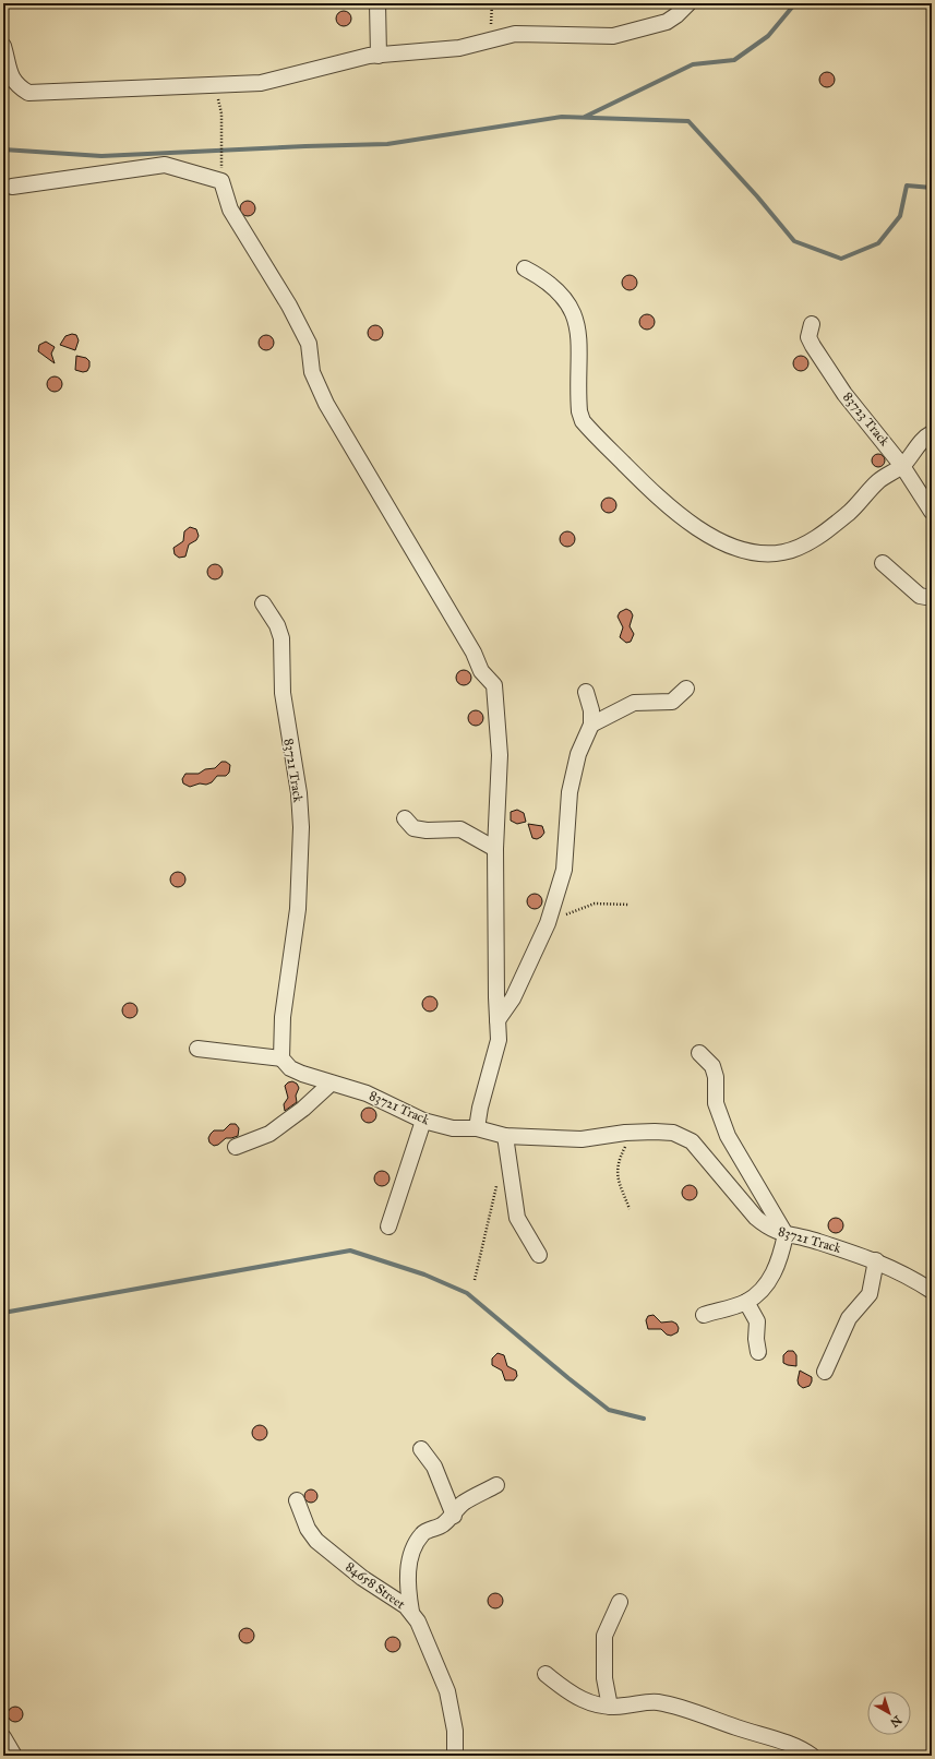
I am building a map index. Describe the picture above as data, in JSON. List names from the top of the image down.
{
  "streets": {
    "street": ["83723 Track", "83721 Track", "84658 Street"]
  },
  "north": "bottom right"
}
